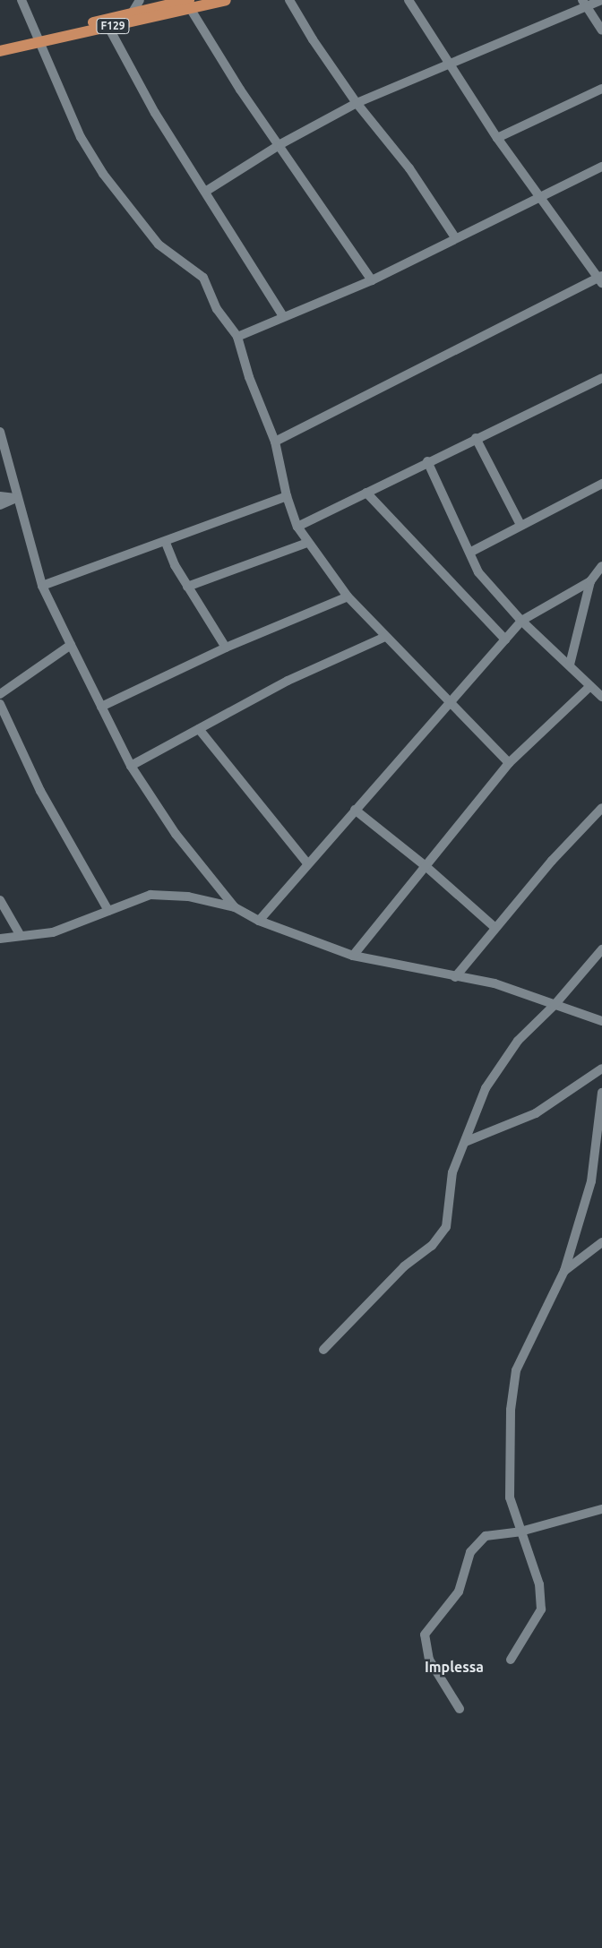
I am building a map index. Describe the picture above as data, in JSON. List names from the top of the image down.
{
  "streets": {
    "main road": ["F129"]
  },
  "districts": ["Implessa"]
}
